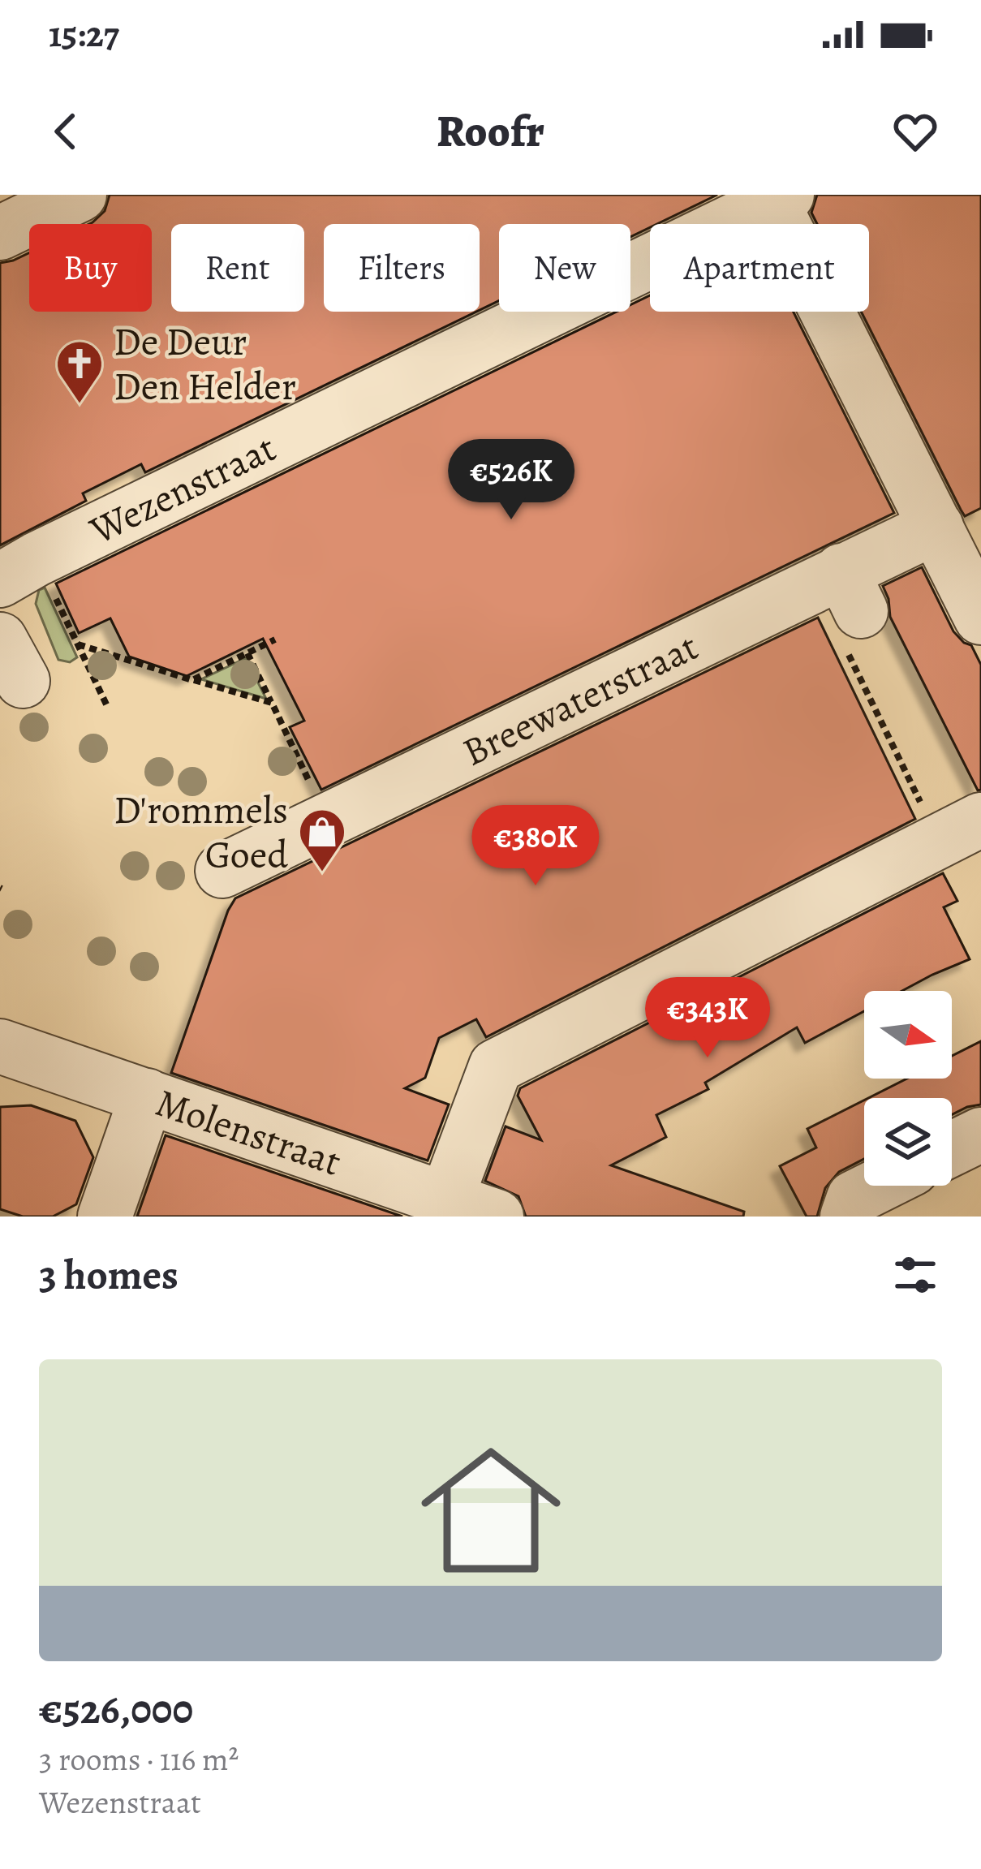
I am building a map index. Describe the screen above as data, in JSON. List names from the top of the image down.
{
  "streets": {
    "street": ["Wezenstraat", "Breewaterstraat", "Molenstraat"]
  },
  "places": {
    "church": ["De Deur Den Helder"],
    "shop": ["D'rommels Goed"]
  },
  "north": "right",
  "page": {
    "status": "15:27",
    "header": "Roofr",
    "chip": [
      "Buy",
      "Rent",
      "Filters",
      "New",
      "Apartment"
    ],
    "price": ["€526K", "€380K", "€343K"],
    "heading": "3 homes",
    "list": [
      {
        "name": "€526,000",
        "note": "3 rooms · 116 m² · Wezenstraat"
      }
    ]
  }
}
